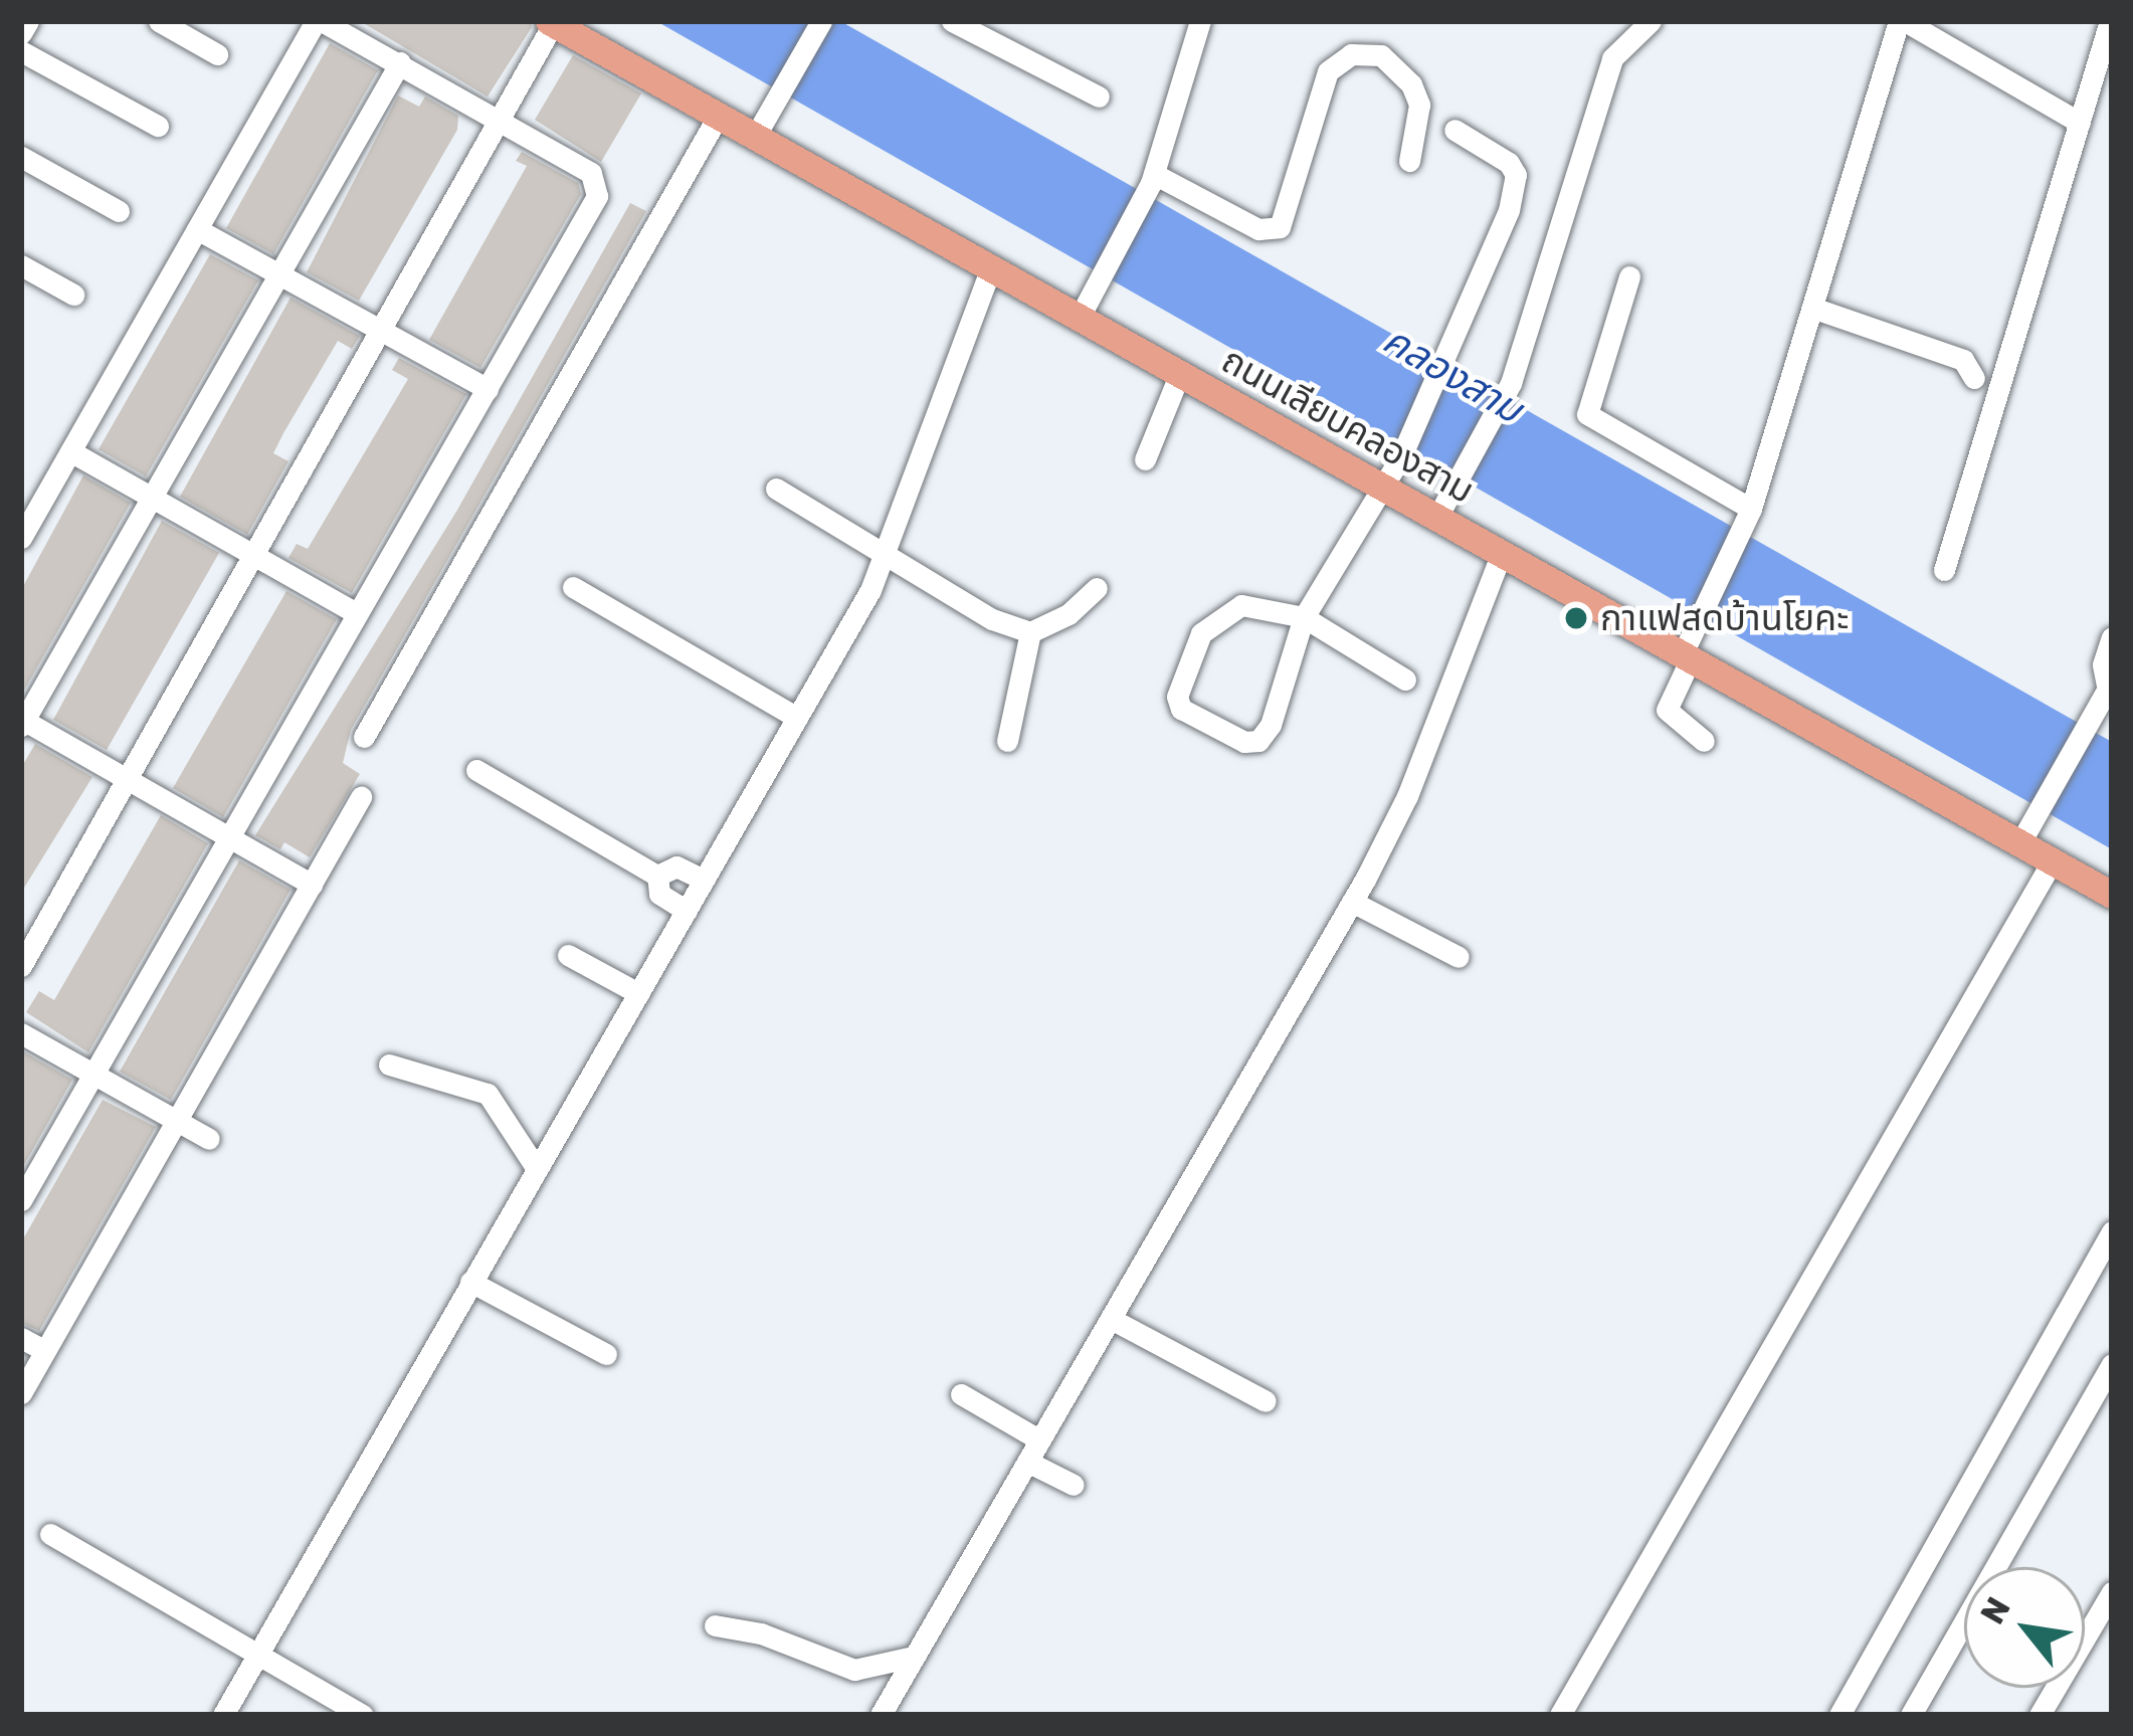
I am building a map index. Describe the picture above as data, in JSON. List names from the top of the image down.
{
  "streets": {
    "main road": ["ถนนเลียบคลองสาม"]
  },
  "water": ["คลองสาม"],
  "places": ["กาแฟสดบ้านโยคะ"],
  "north": "top left"
}
